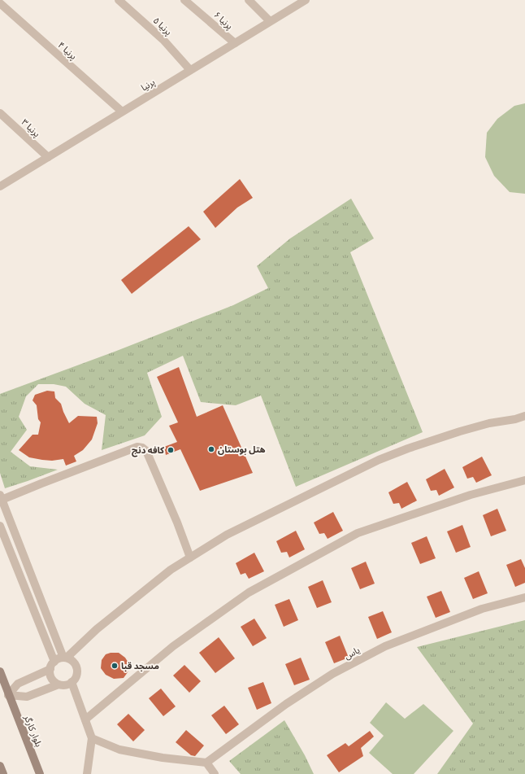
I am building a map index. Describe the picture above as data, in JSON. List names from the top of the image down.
{
  "streets": {
    "main road": ["بلوار کارگر"],
    "street": [
      "پرنیا ۶",
      "پرنیا ۵",
      "پرنیا ۴",
      "پرنیا",
      "پرنیا ۳",
      "یاس"
    ]
  },
  "crossings": [
    ["پرنیا ۶", "پرنیا"],
    ["پرنیا ۵", "پرنیا"],
    ["پرنیا ۴", "پرنیا"],
    ["پرنیا", "پرنیا ۳"]
  ],
  "places": ["هتل بوستان", "کافه دنج", "مسجد قبا"]
}
